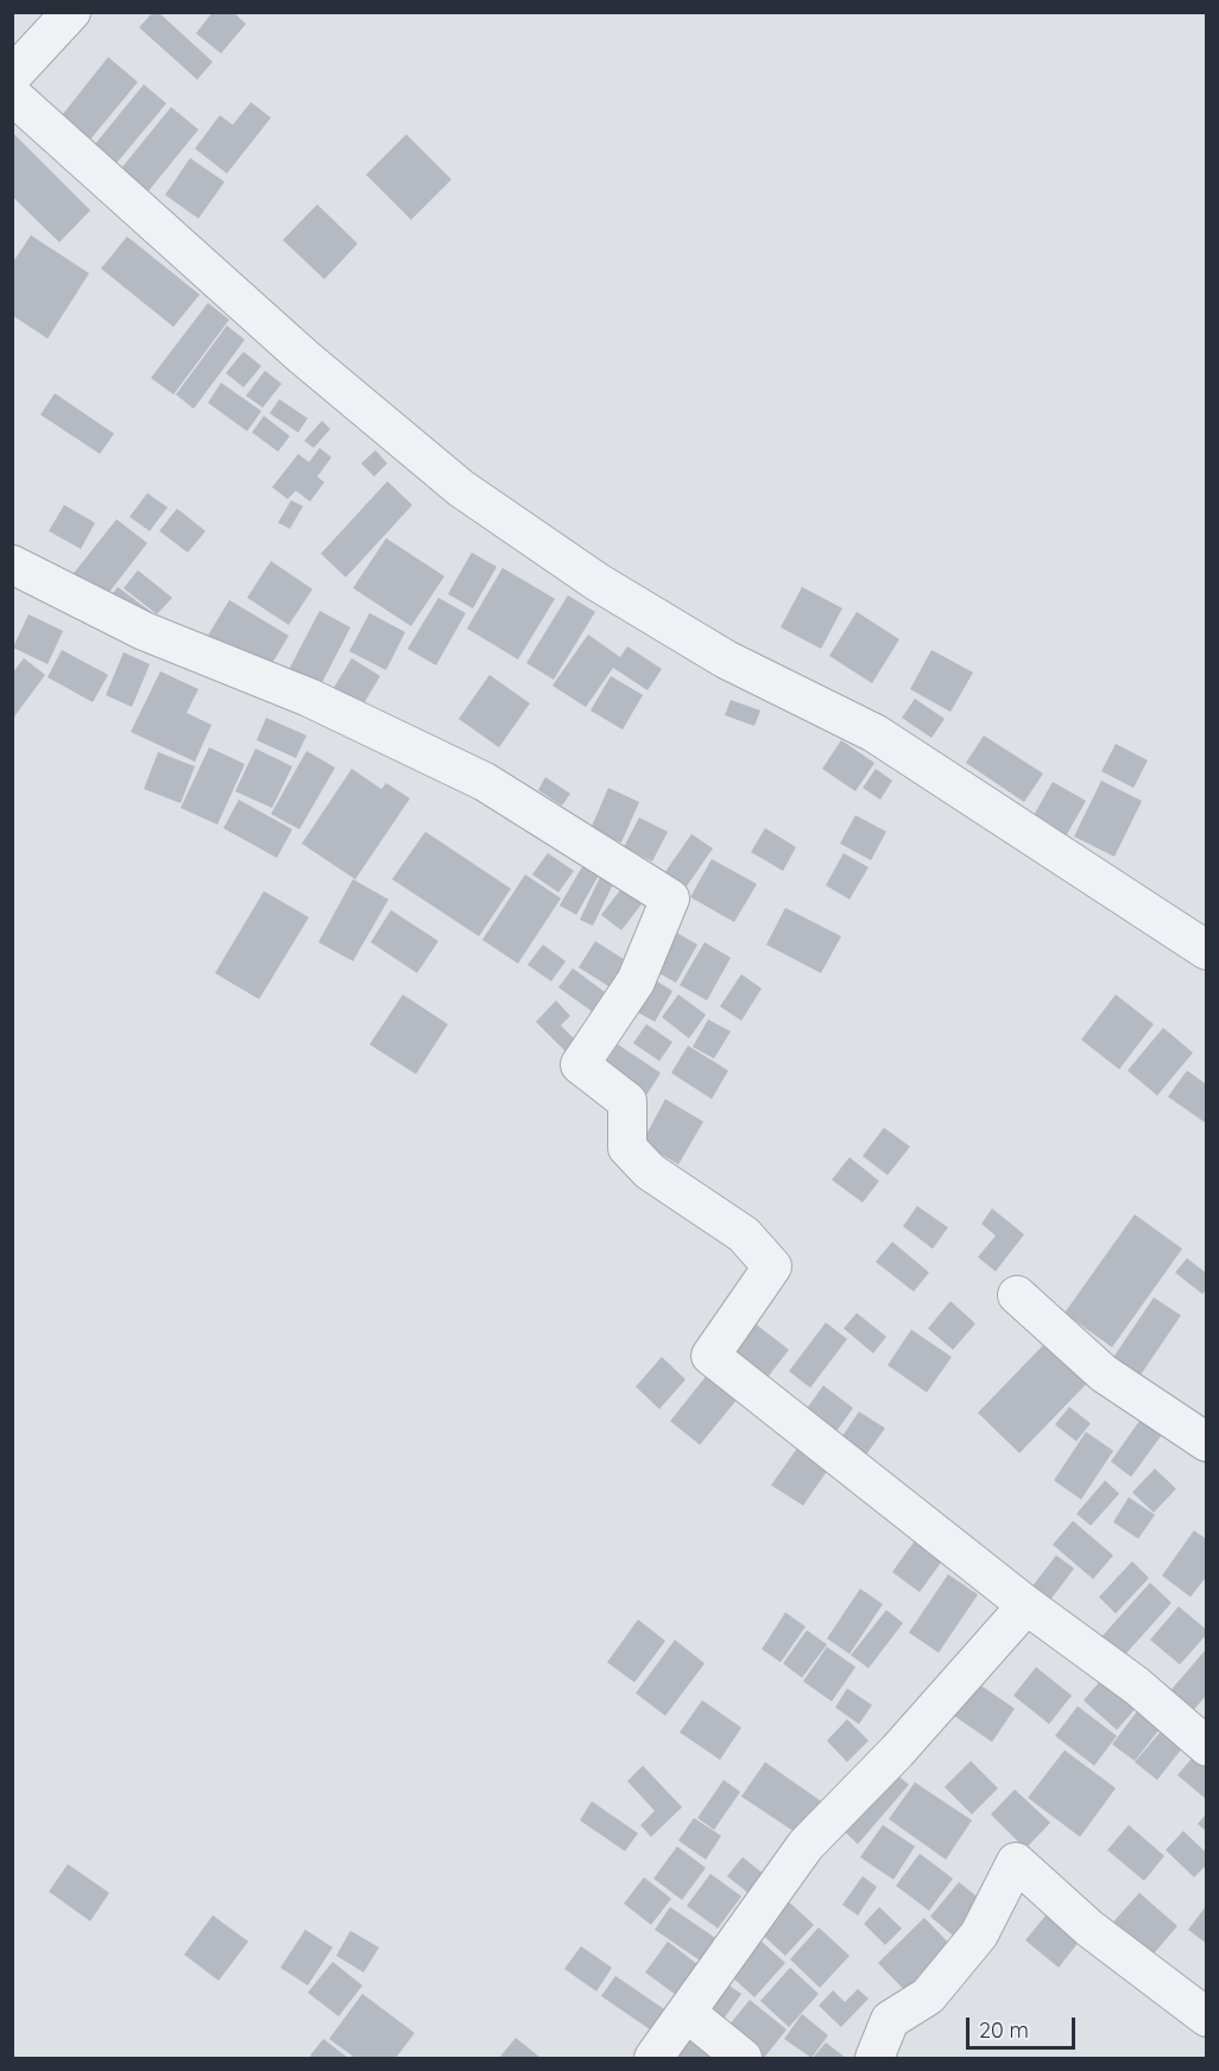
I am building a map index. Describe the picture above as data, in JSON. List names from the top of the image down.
{
  "scale_bar": "20 m"
}
